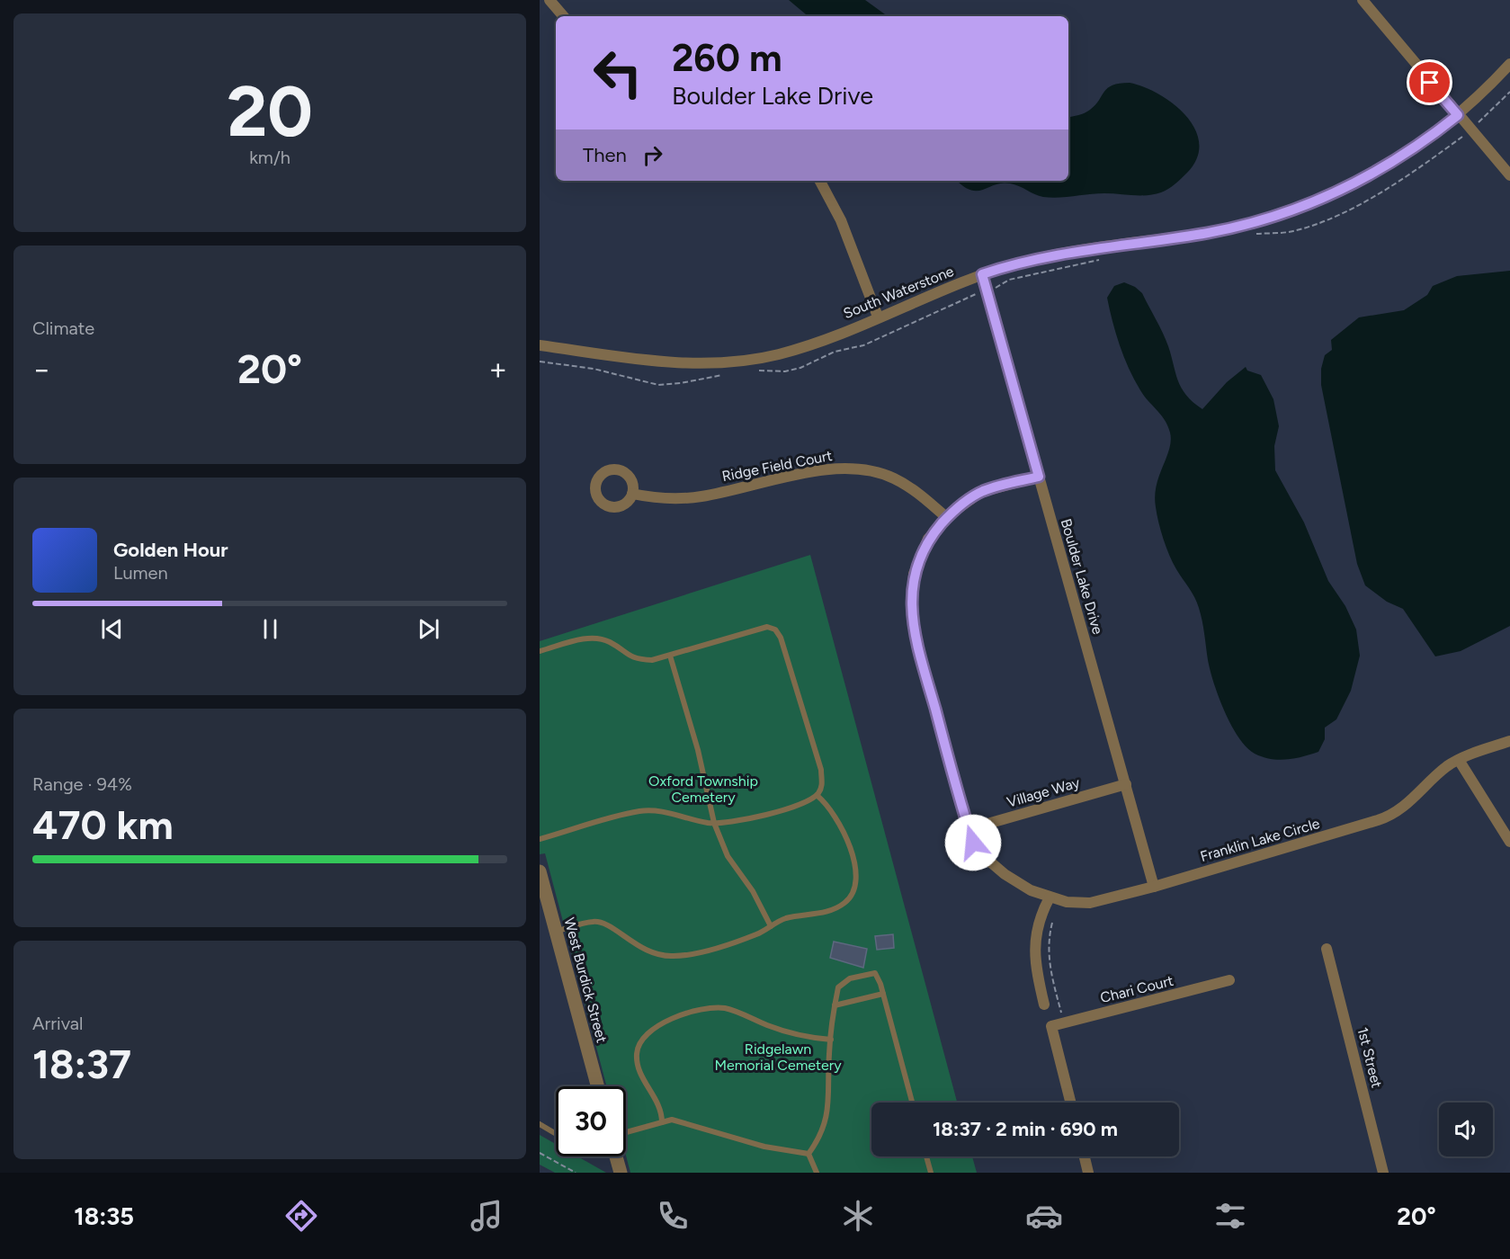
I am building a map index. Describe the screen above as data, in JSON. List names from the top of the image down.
{
  "streets": {
    "street": [
      "South Waterstone",
      "Ridge Field Court",
      "Boulder Lake Drive",
      "Village Way",
      "Franklin Lake Circle",
      "West Burdick Street",
      "Chari Court",
      "1st Street"
    ]
  },
  "crossings": [
    ["South Waterstone", "Boulder Lake Drive"],
    ["Ridge Field Court", "Franklin Lake Circle"],
    ["Boulder Lake Drive", "Village Way"],
    ["Boulder Lake Drive", "Franklin Lake Circle"],
    ["Village Way", "Franklin Lake Circle"]
  ],
  "parks": ["Oxford Township Cemetery", "Ridgelawn Memorial Cemetery"],
  "page": {
    "tile": [
      ["20", "km/h"],
      "Climate",
      ["Range · 94%", "470 km"],
      ["Arrival", "18:37"]
    ],
    "turn": ["260 m", "Boulder Lake Drive"],
    "then": "Then",
    "heat": ["−", "20°", "+"],
    "song": ["Golden Hour", "Lumen"],
    "limit": "30",
    "trip": "18:37 · 2 min · 690 m",
    "tabs": ["18:35", "20°"]
  }
}
